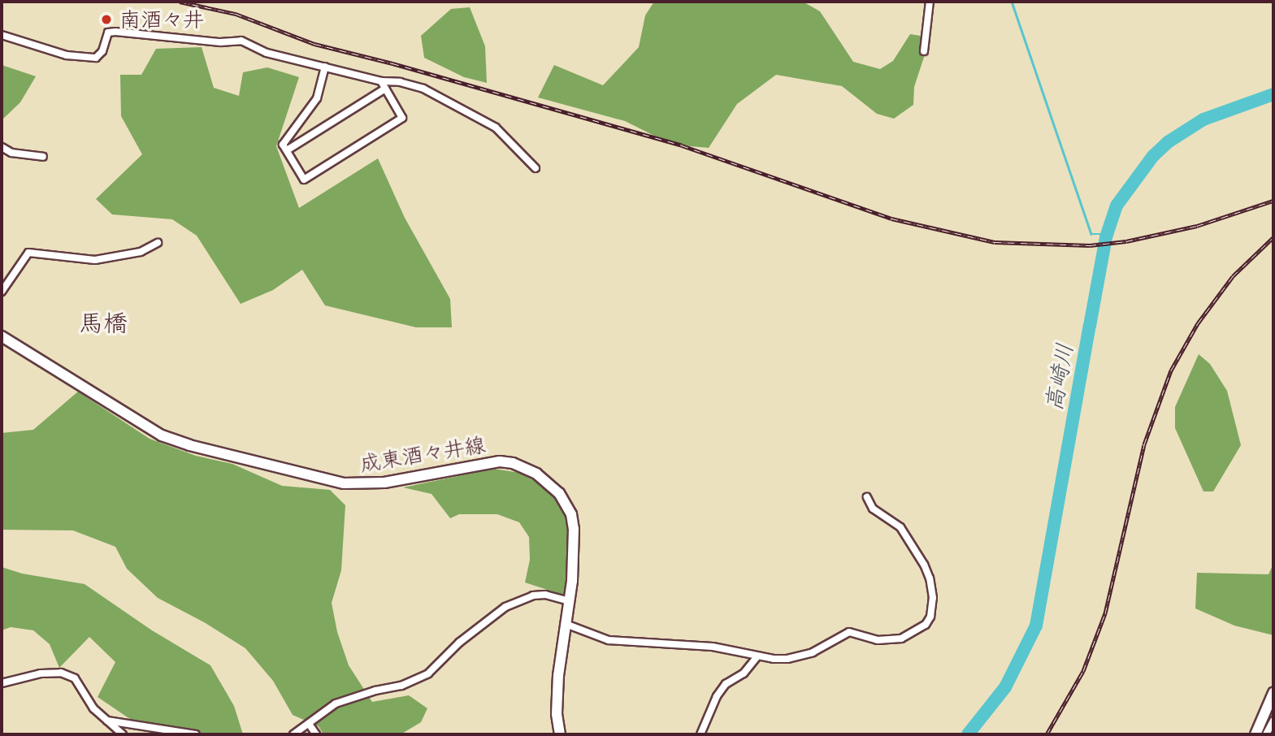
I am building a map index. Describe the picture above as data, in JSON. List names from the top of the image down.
{
  "streets": {
    "main road": ["成東酒々井線"]
  },
  "districts": ["馬橋"],
  "water": ["高崎川"],
  "places": ["南酒々井"]
}
